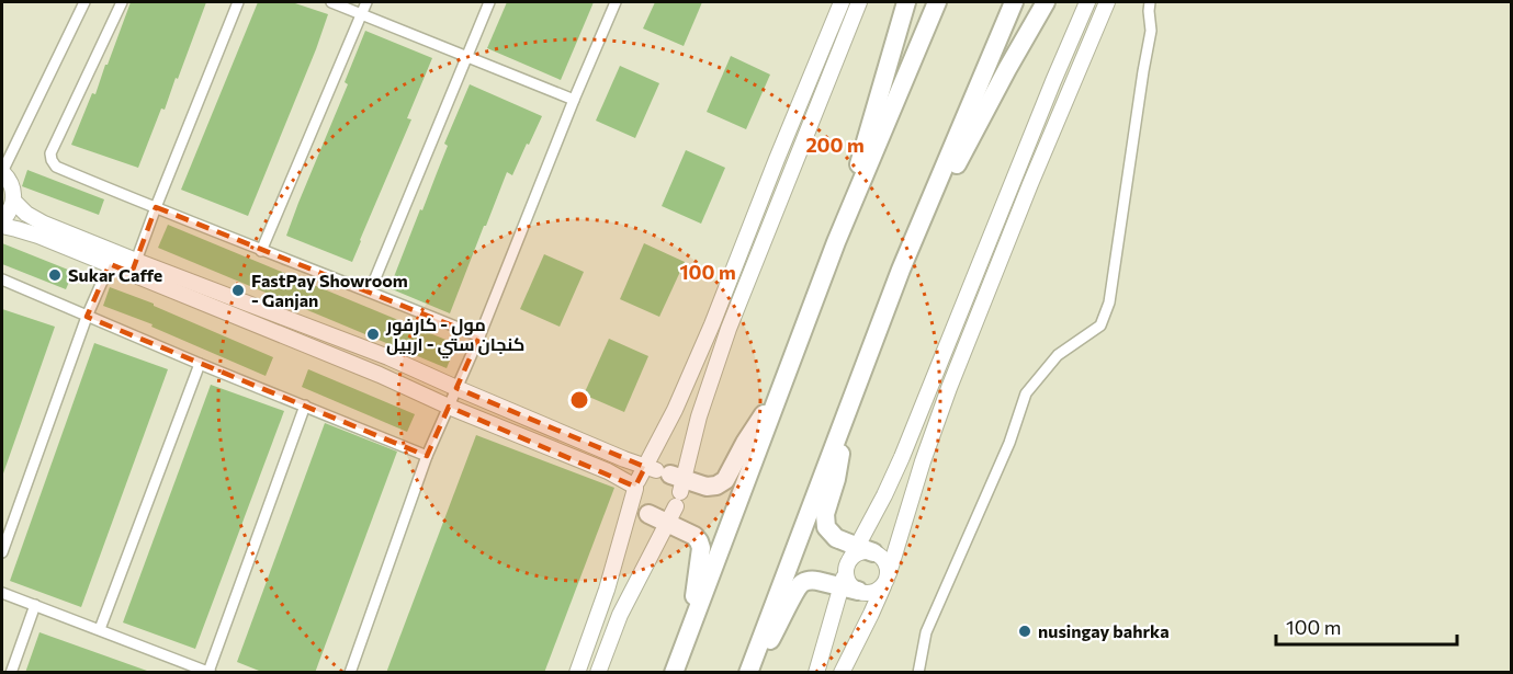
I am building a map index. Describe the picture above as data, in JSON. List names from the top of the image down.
{
  "places": [
    "Sukar Caffe",
    "FastPay Showroom - Ganjan",
    "مول - كارفور كنجان ستي - اربيل",
    "nusingay bahrka"
  ],
  "scale_bar": "100 m",
  "rings": ["200 m", "100 m"]
}
